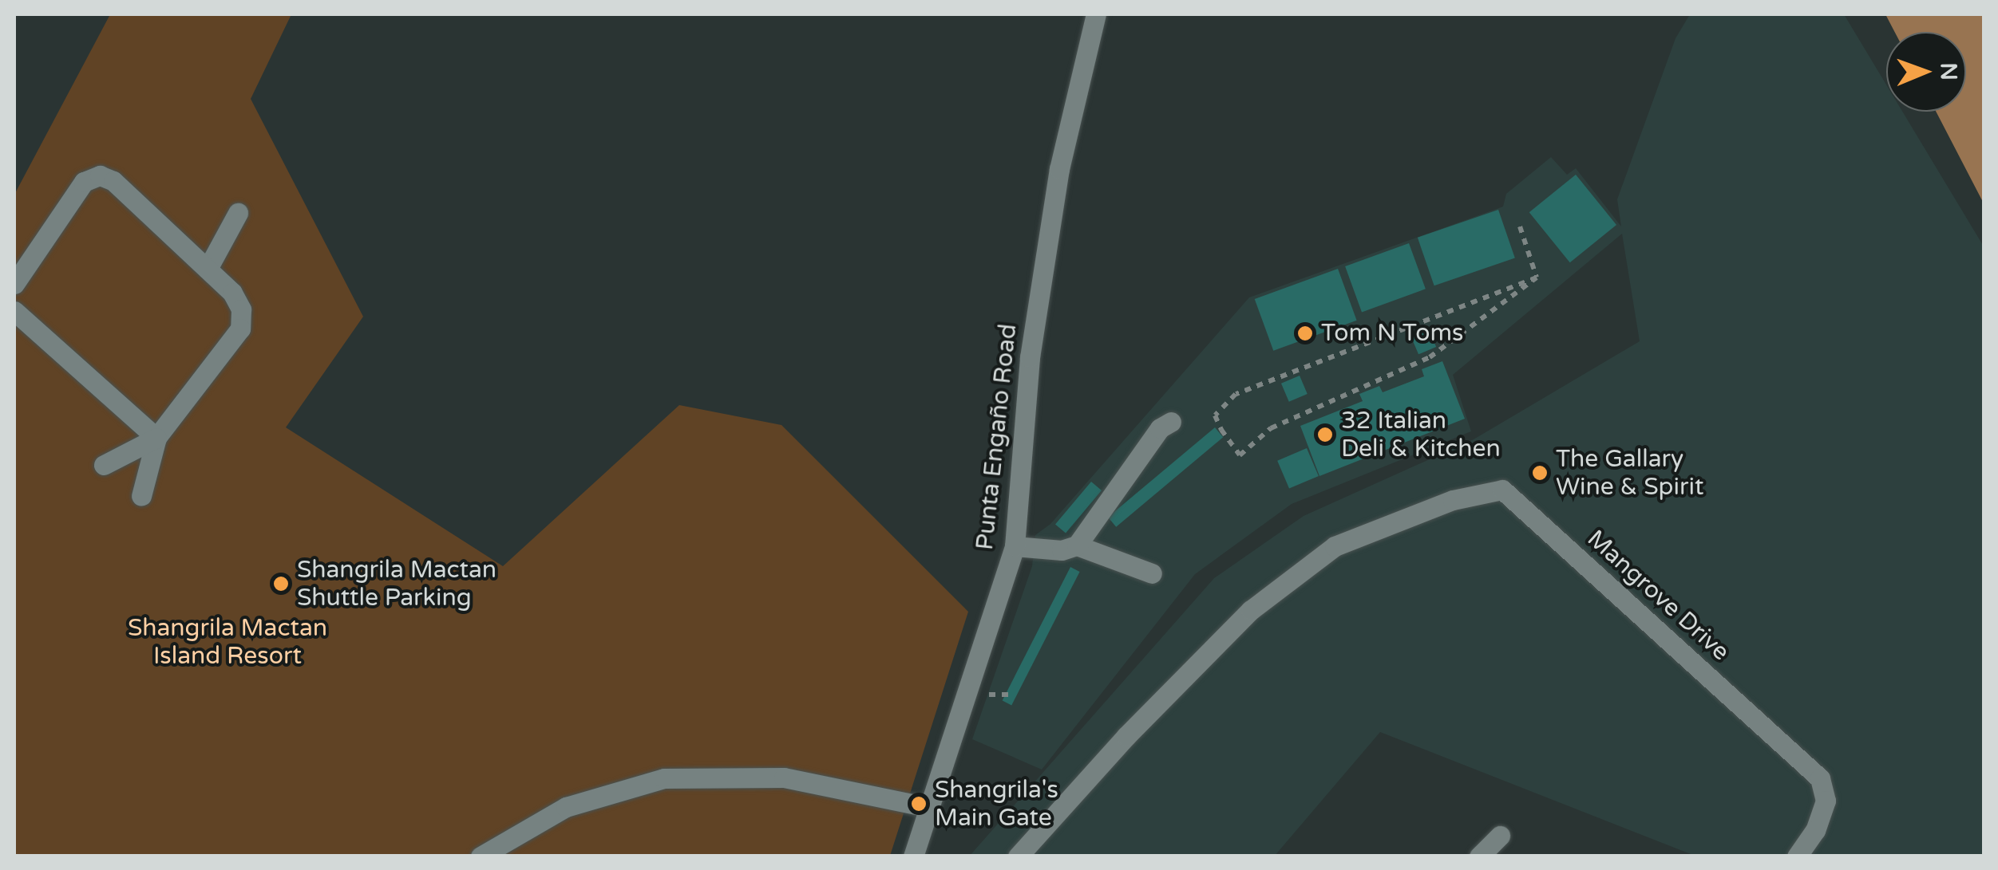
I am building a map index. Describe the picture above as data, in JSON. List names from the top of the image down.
{
  "streets": {
    "street": ["Punta Engaño Road", "Mangrove Drive"]
  },
  "parks": ["Shangrila Mactan Island Resort"],
  "places": [
    "Tom N Toms",
    "32 Italian Deli & Kitchen",
    "The Gallary Wine & Spirit",
    "Shangrila Mactan Shuttle Parking",
    "Shangrila's Main Gate"
  ],
  "north": "right"
}
